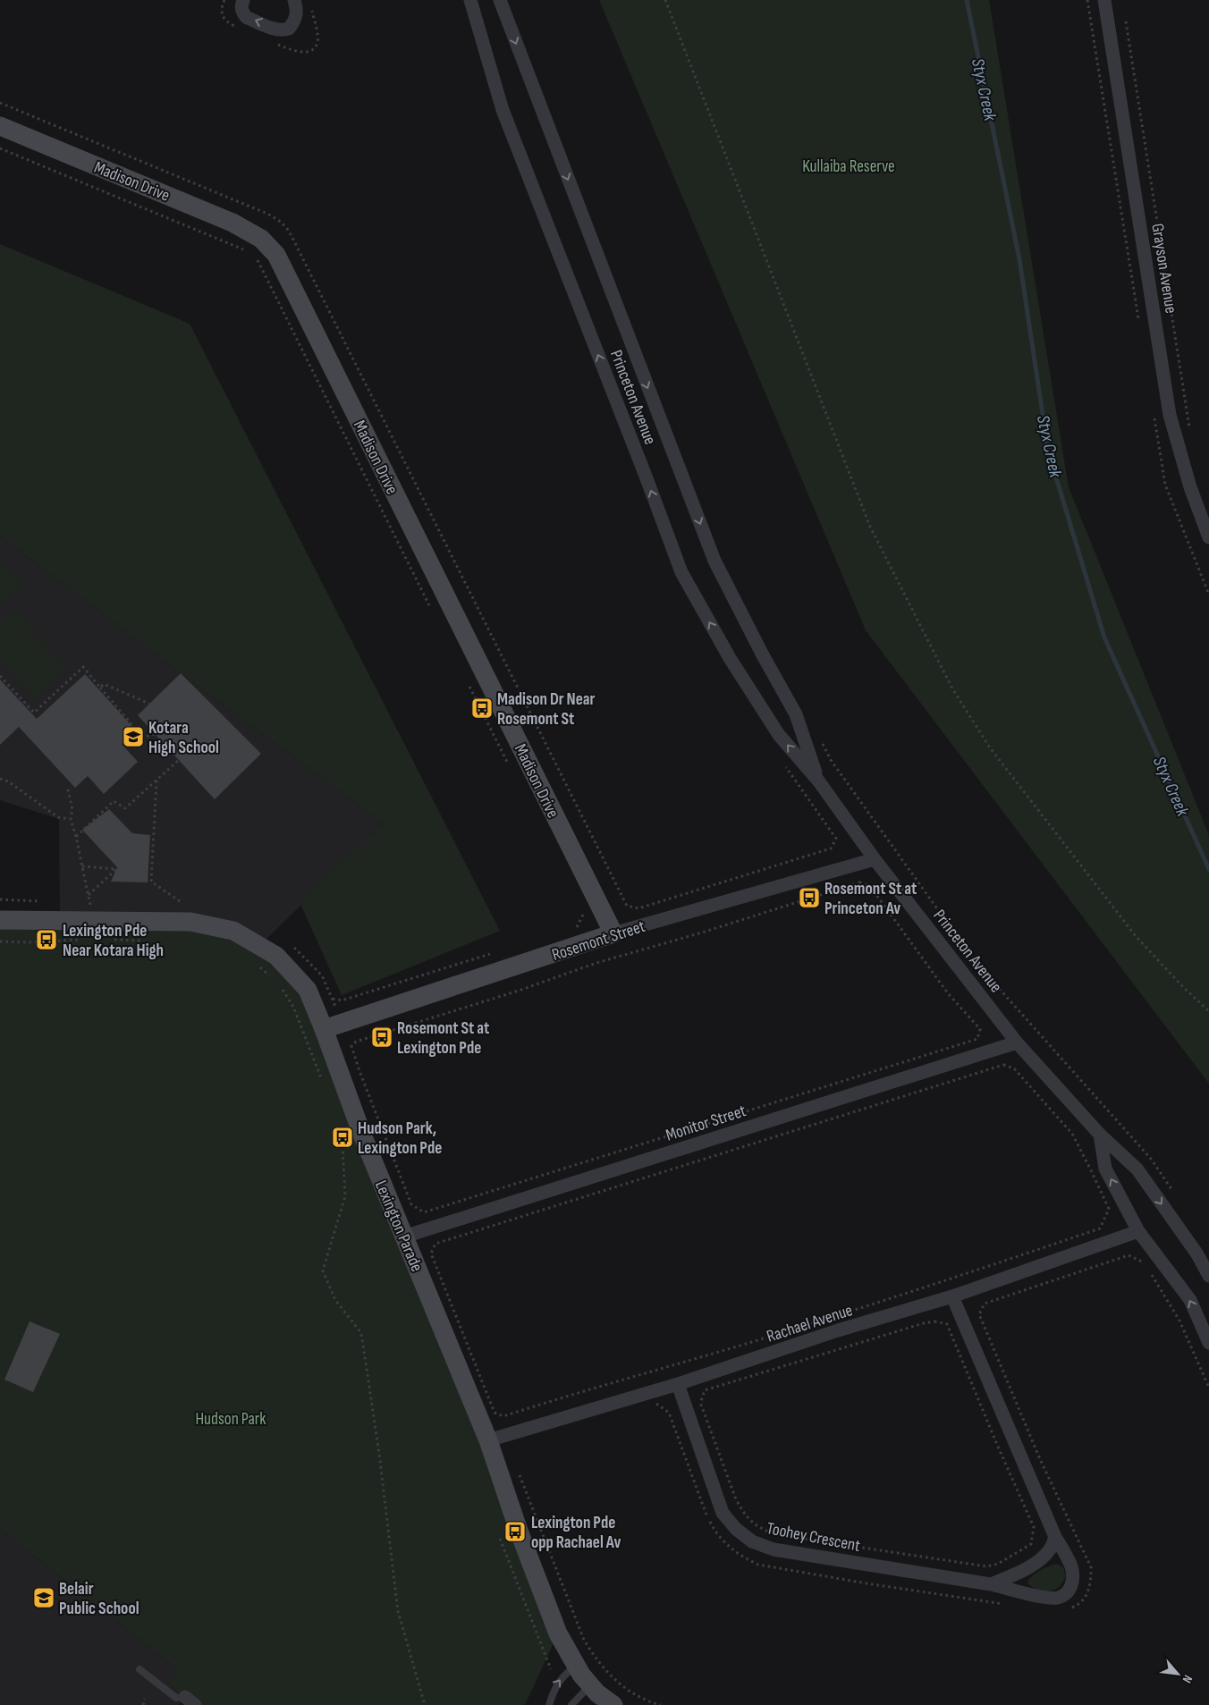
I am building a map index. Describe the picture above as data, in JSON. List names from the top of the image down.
{
  "streets": {
    "main road": ["Madison Drive", "Rosemont Street", "Lexington Parade"],
    "street": [
      "Grayson Avenue",
      "Princeton Avenue",
      "Monitor Street",
      "Rachael Avenue",
      "Toohey Crescent"
    ]
  },
  "crossings": [
    ["Madison Drive", "Rosemont Street"],
    ["Princeton Avenue", "Rosemont Street"],
    ["Princeton Avenue", "Monitor Street"],
    ["Rosemont Street", "Lexington Parade"],
    ["Monitor Street", "Lexington Parade"],
    ["Lexington Parade", "Rachael Avenue"],
    ["Rachael Avenue", "Toohey Crescent"]
  ],
  "water": ["Styx Creek"],
  "parks": ["Kullaiba Reserve", "Hudson Park"],
  "places": {
    "bus stop": [
      "Madison Dr Near Rosemont St",
      "Rosemont St at Princeton Av",
      "Lexington Pde Near Kotara High",
      "Rosemont St at Lexington Pde",
      "Hudson Park, Lexington Pde",
      "Lexington Pde opp Rachael Av"
    ],
    "school or university": ["Kotara High School", "Belair Public School"]
  },
  "north": "bottom right"
}
